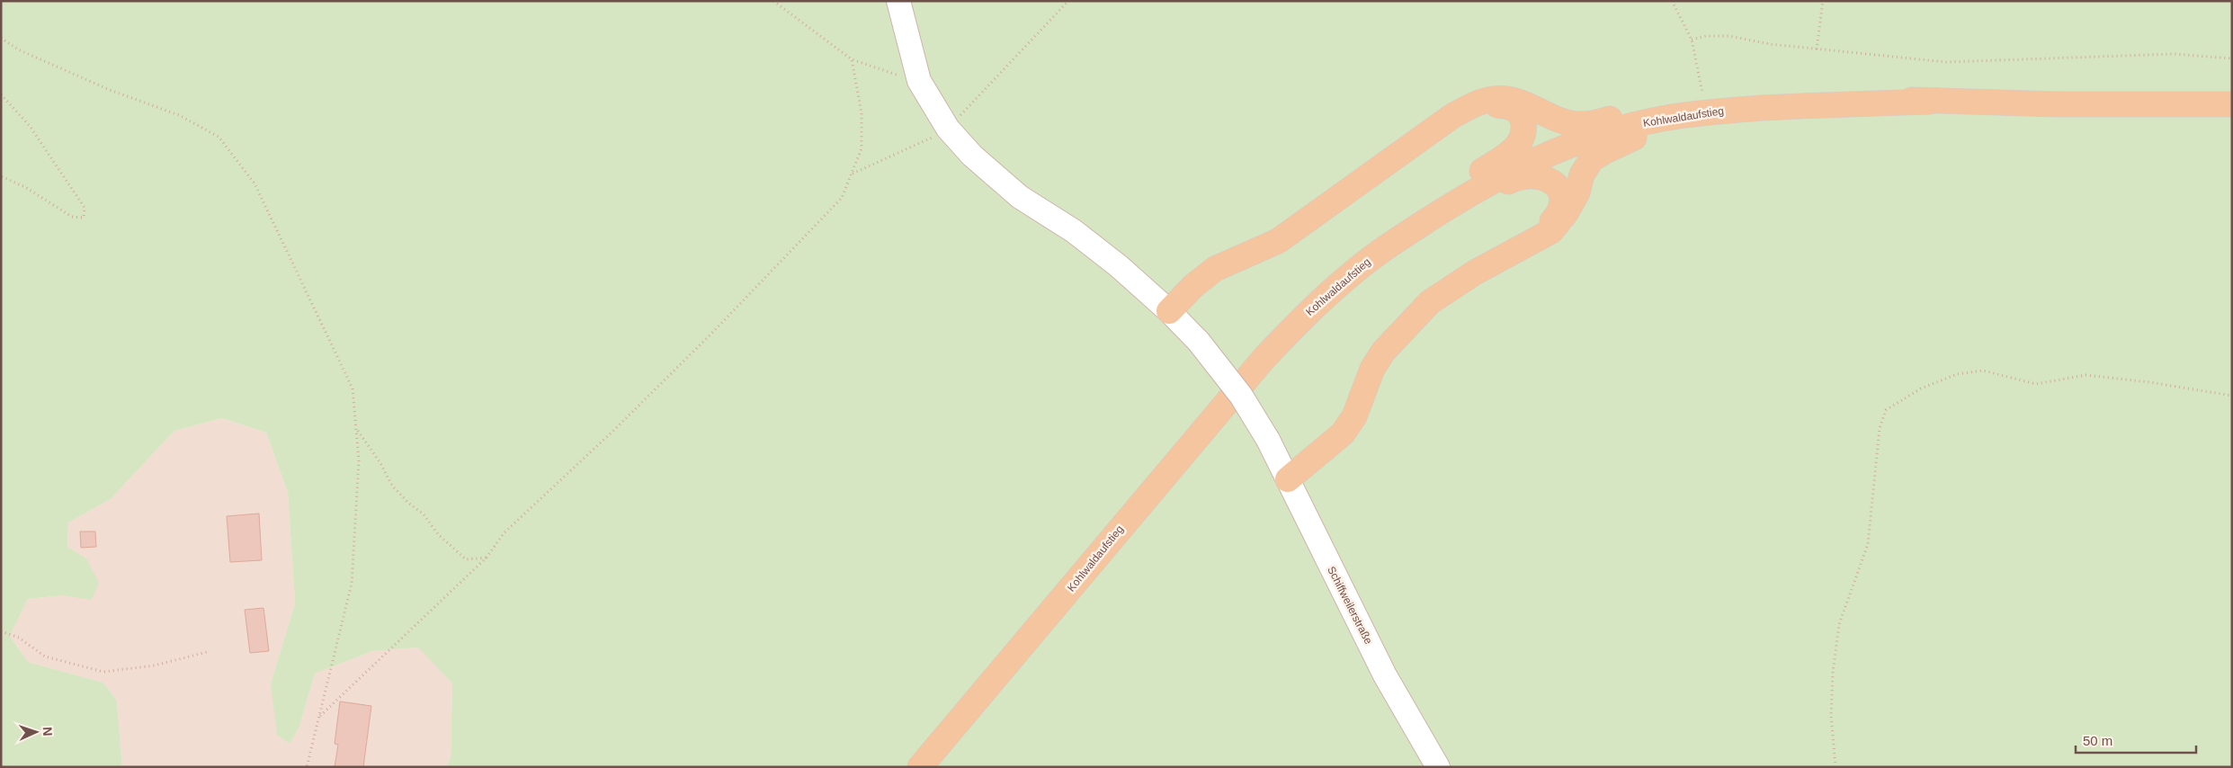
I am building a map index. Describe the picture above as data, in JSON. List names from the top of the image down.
{
  "streets": {
    "main road": ["Kohlwaldaufstieg"],
    "street": ["Schiffweilerstraße"]
  },
  "scale_bar": "50 m",
  "north": "right"
}
